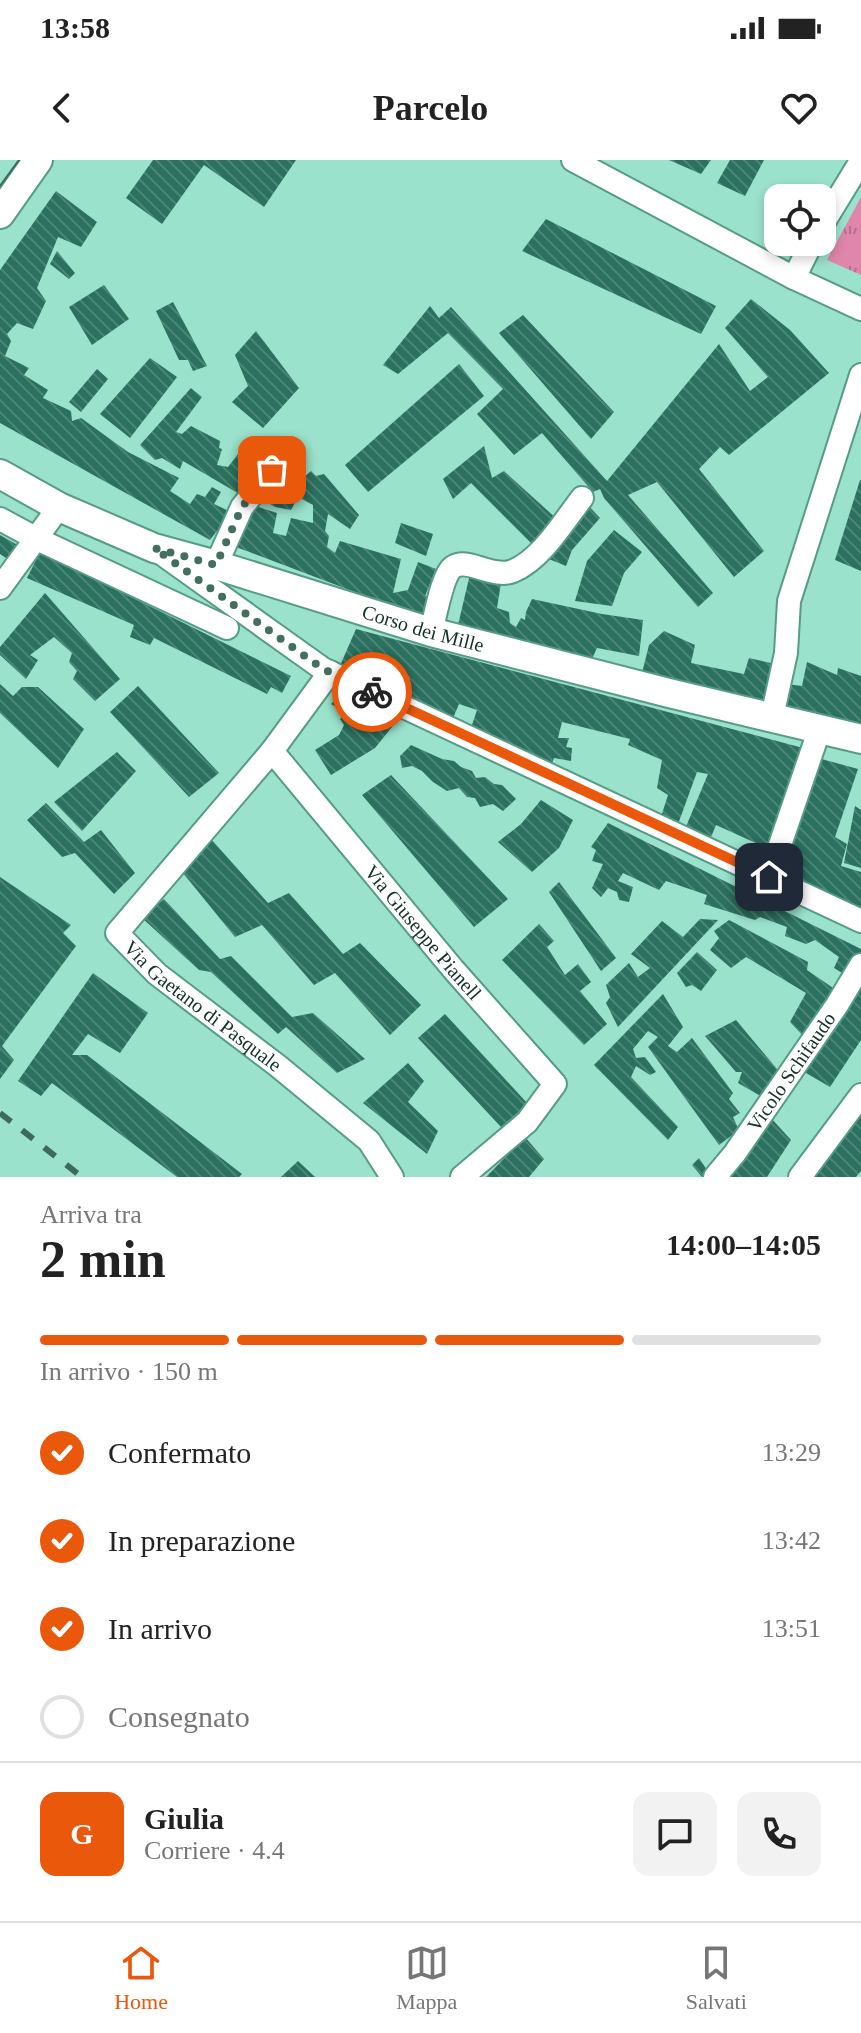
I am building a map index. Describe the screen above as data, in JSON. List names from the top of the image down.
{
  "streets": {
    "street": [
      "Corso dei Mille",
      "Via Giuseppe Pianell",
      "Via Gaetano di Pasquale",
      "Vicolo Schifaudo"
    ]
  },
  "crossings": [
    ["Via Giuseppe Pianell", "Via Gaetano di Pasquale"]
  ],
  "page": {
    "status": "13:58",
    "header": "Parcelo",
    "heading": ["2 min", "Arriva tra", "14:00–14:05"],
    "panel": ["Giulia", "Corriere · 4.4"],
    "bar": "In arrivo · 150 m",
    "list": [
      ["Confermato", "13:29"],
      ["In preparazione", "13:42"],
      ["In arrivo", "13:51"],
      "Consegnato"
    ],
    "round": "G",
    "tabs": ["Home", "Mappa", "Salvati"]
  }
}
